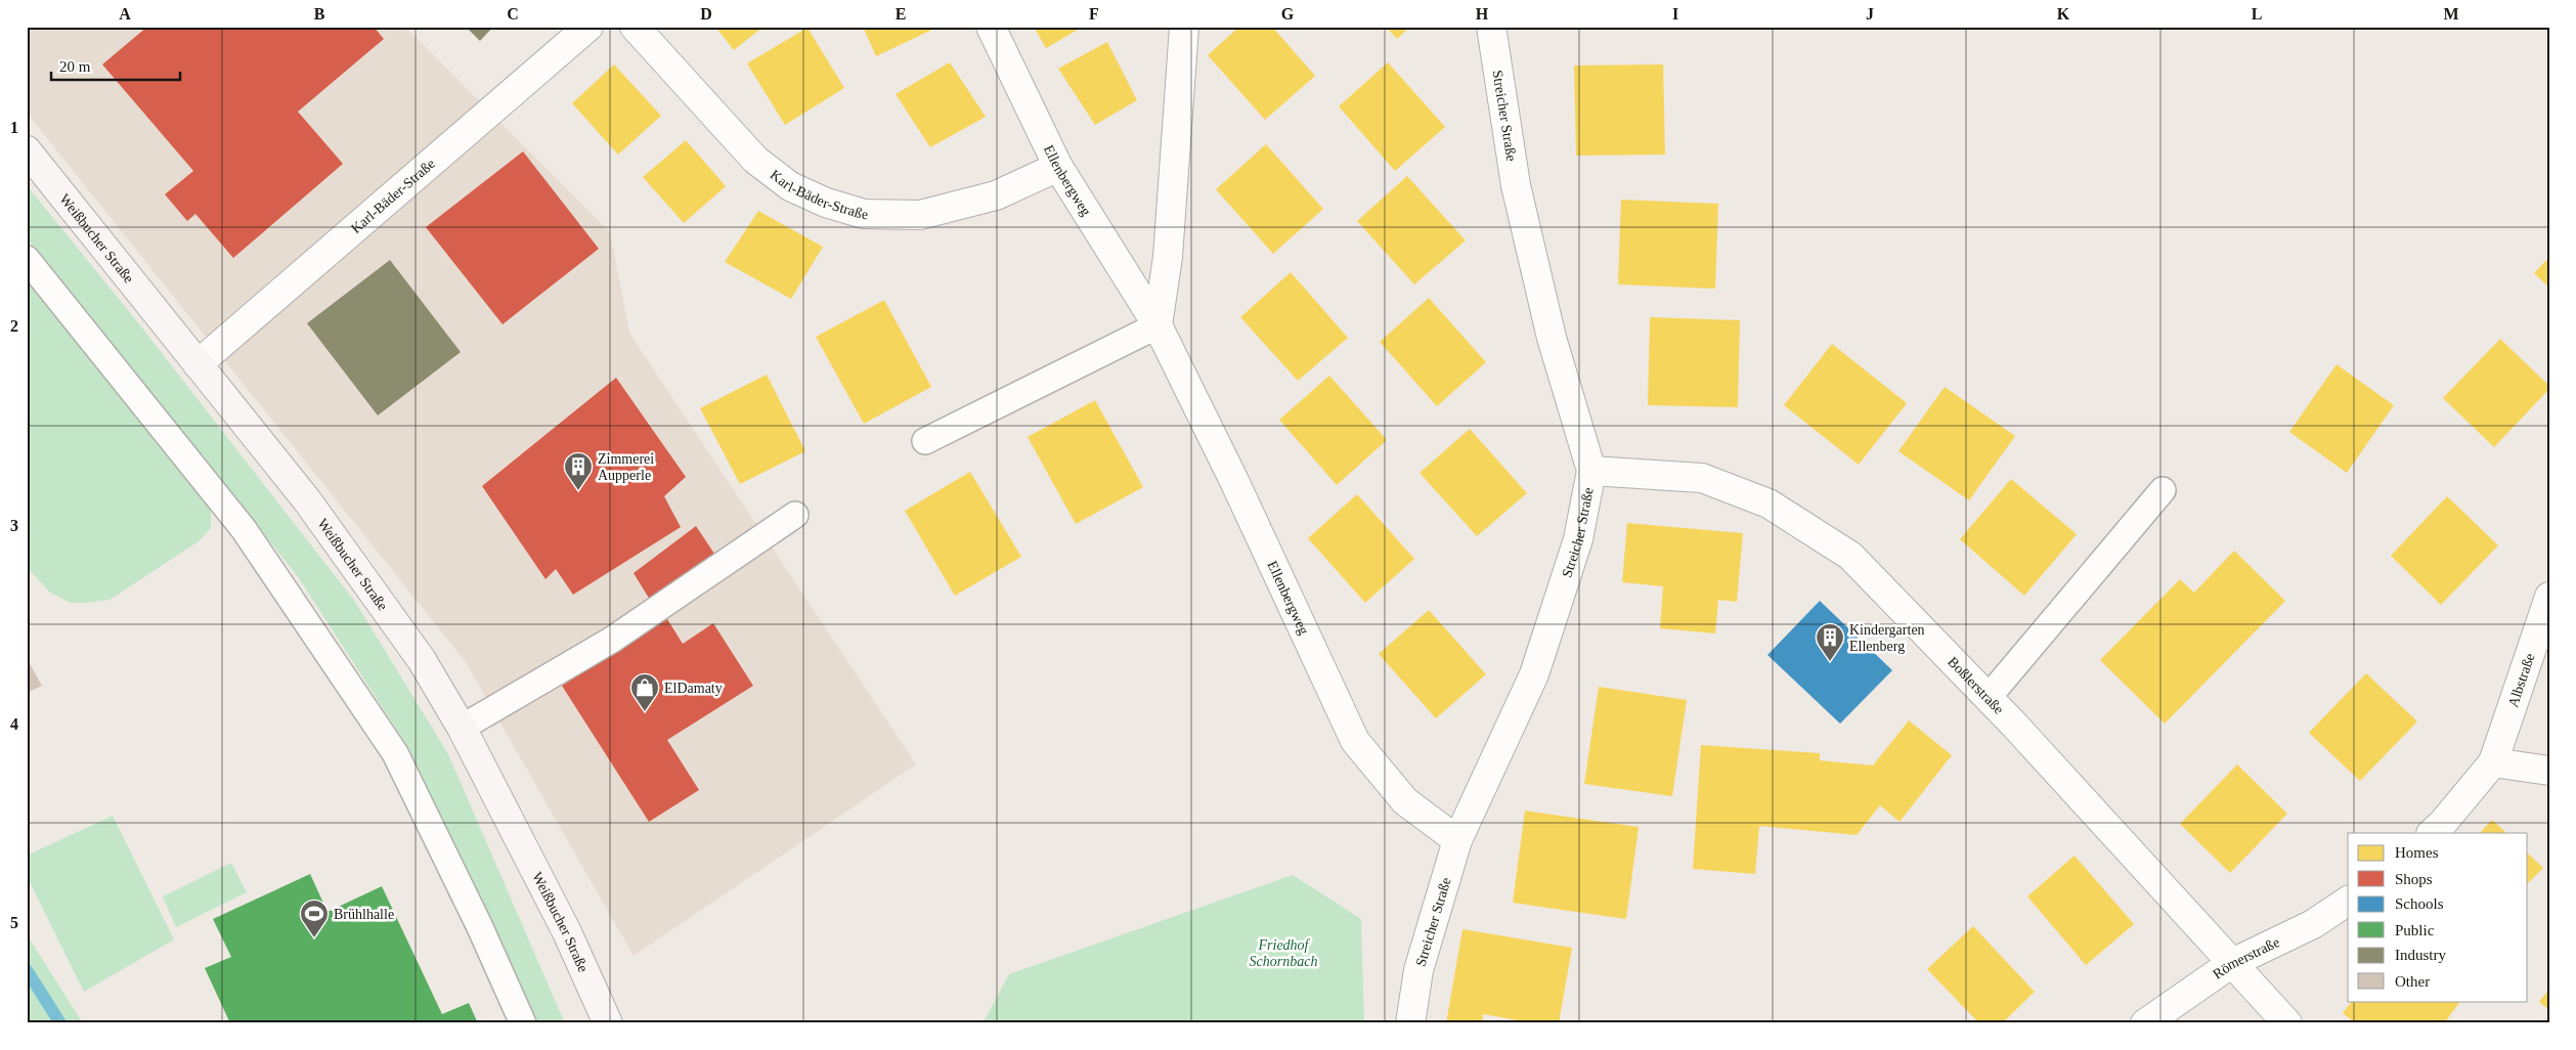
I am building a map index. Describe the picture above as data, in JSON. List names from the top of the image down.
{
  "streets": {
    "street": [
      "Streicher Straße",
      "Ellenbergweg",
      "Karl-Bäder-Straße",
      "Weißbucher Straße",
      "Albstraße",
      "Boßlerstraße",
      "Römerstraße"
    ]
  },
  "crossings": [
    ["Streicher Straße", "Ellenbergweg"],
    ["Streicher Straße", "Boßlerstraße"],
    ["Ellenbergweg", "Karl-Bäder-Straße"],
    ["Karl-Bäder-Straße", "Weißbucher Straße"],
    ["Boßlerstraße", "Römerstraße"]
  ],
  "parks": ["Friedhof Schornbach"],
  "places": {
    "building": ["Zimmerei Aupperle", "Kindergarten Ellenberg"],
    "shop": ["ElDamaty"],
    "sports": ["Brühlhalle"]
  },
  "legend": [
    "Homes",
    "Shops",
    "Schools",
    "Public",
    "Industry",
    "Other"
  ],
  "scale_bar": "20 m",
  "grid": {
    "columns": [
      "A",
      "B",
      "C",
      "D",
      "E",
      "F",
      "G",
      "H",
      "I",
      "J",
      "K",
      "L",
      "M"
    ],
    "rows": [
      "1",
      "2",
      "3",
      "4",
      "5"
    ]
  }
}
